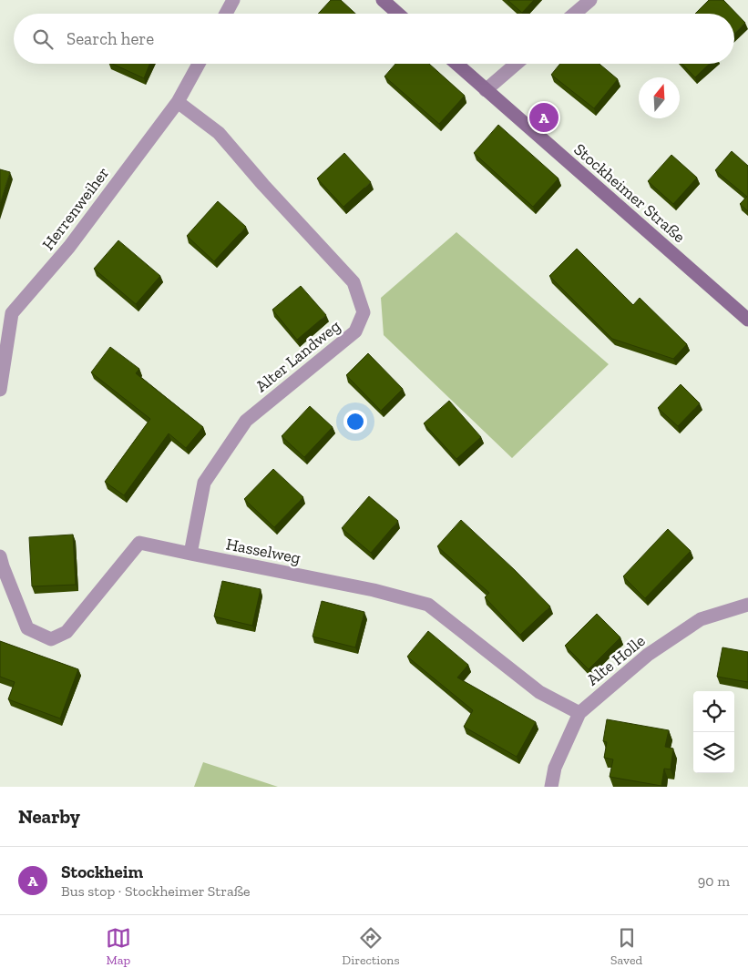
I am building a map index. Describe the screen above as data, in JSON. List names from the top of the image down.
{
  "streets": {
    "street": [
      "Stockheimer Straße",
      "Herrenweiher",
      "Alter Landweg",
      "Hasselweg",
      "Alte Holle"
    ]
  },
  "crossings": [
    ["Herrenweiher", "Alter Landweg"],
    ["Alter Landweg", "Hasselweg"],
    ["Hasselweg", "Alte Holle"]
  ],
  "north": "top",
  "page": {
    "search": "Search here",
    "pins": "A",
    "heading": "Nearby",
    "list": [
      {
        "mark": "A",
        "name": "Stockheim",
        "note": "Bus stop · Stockheimer Straße",
        "value": "90 m"
      }
    ],
    "nav": ["Map", "Directions", "Saved"]
  }
}
